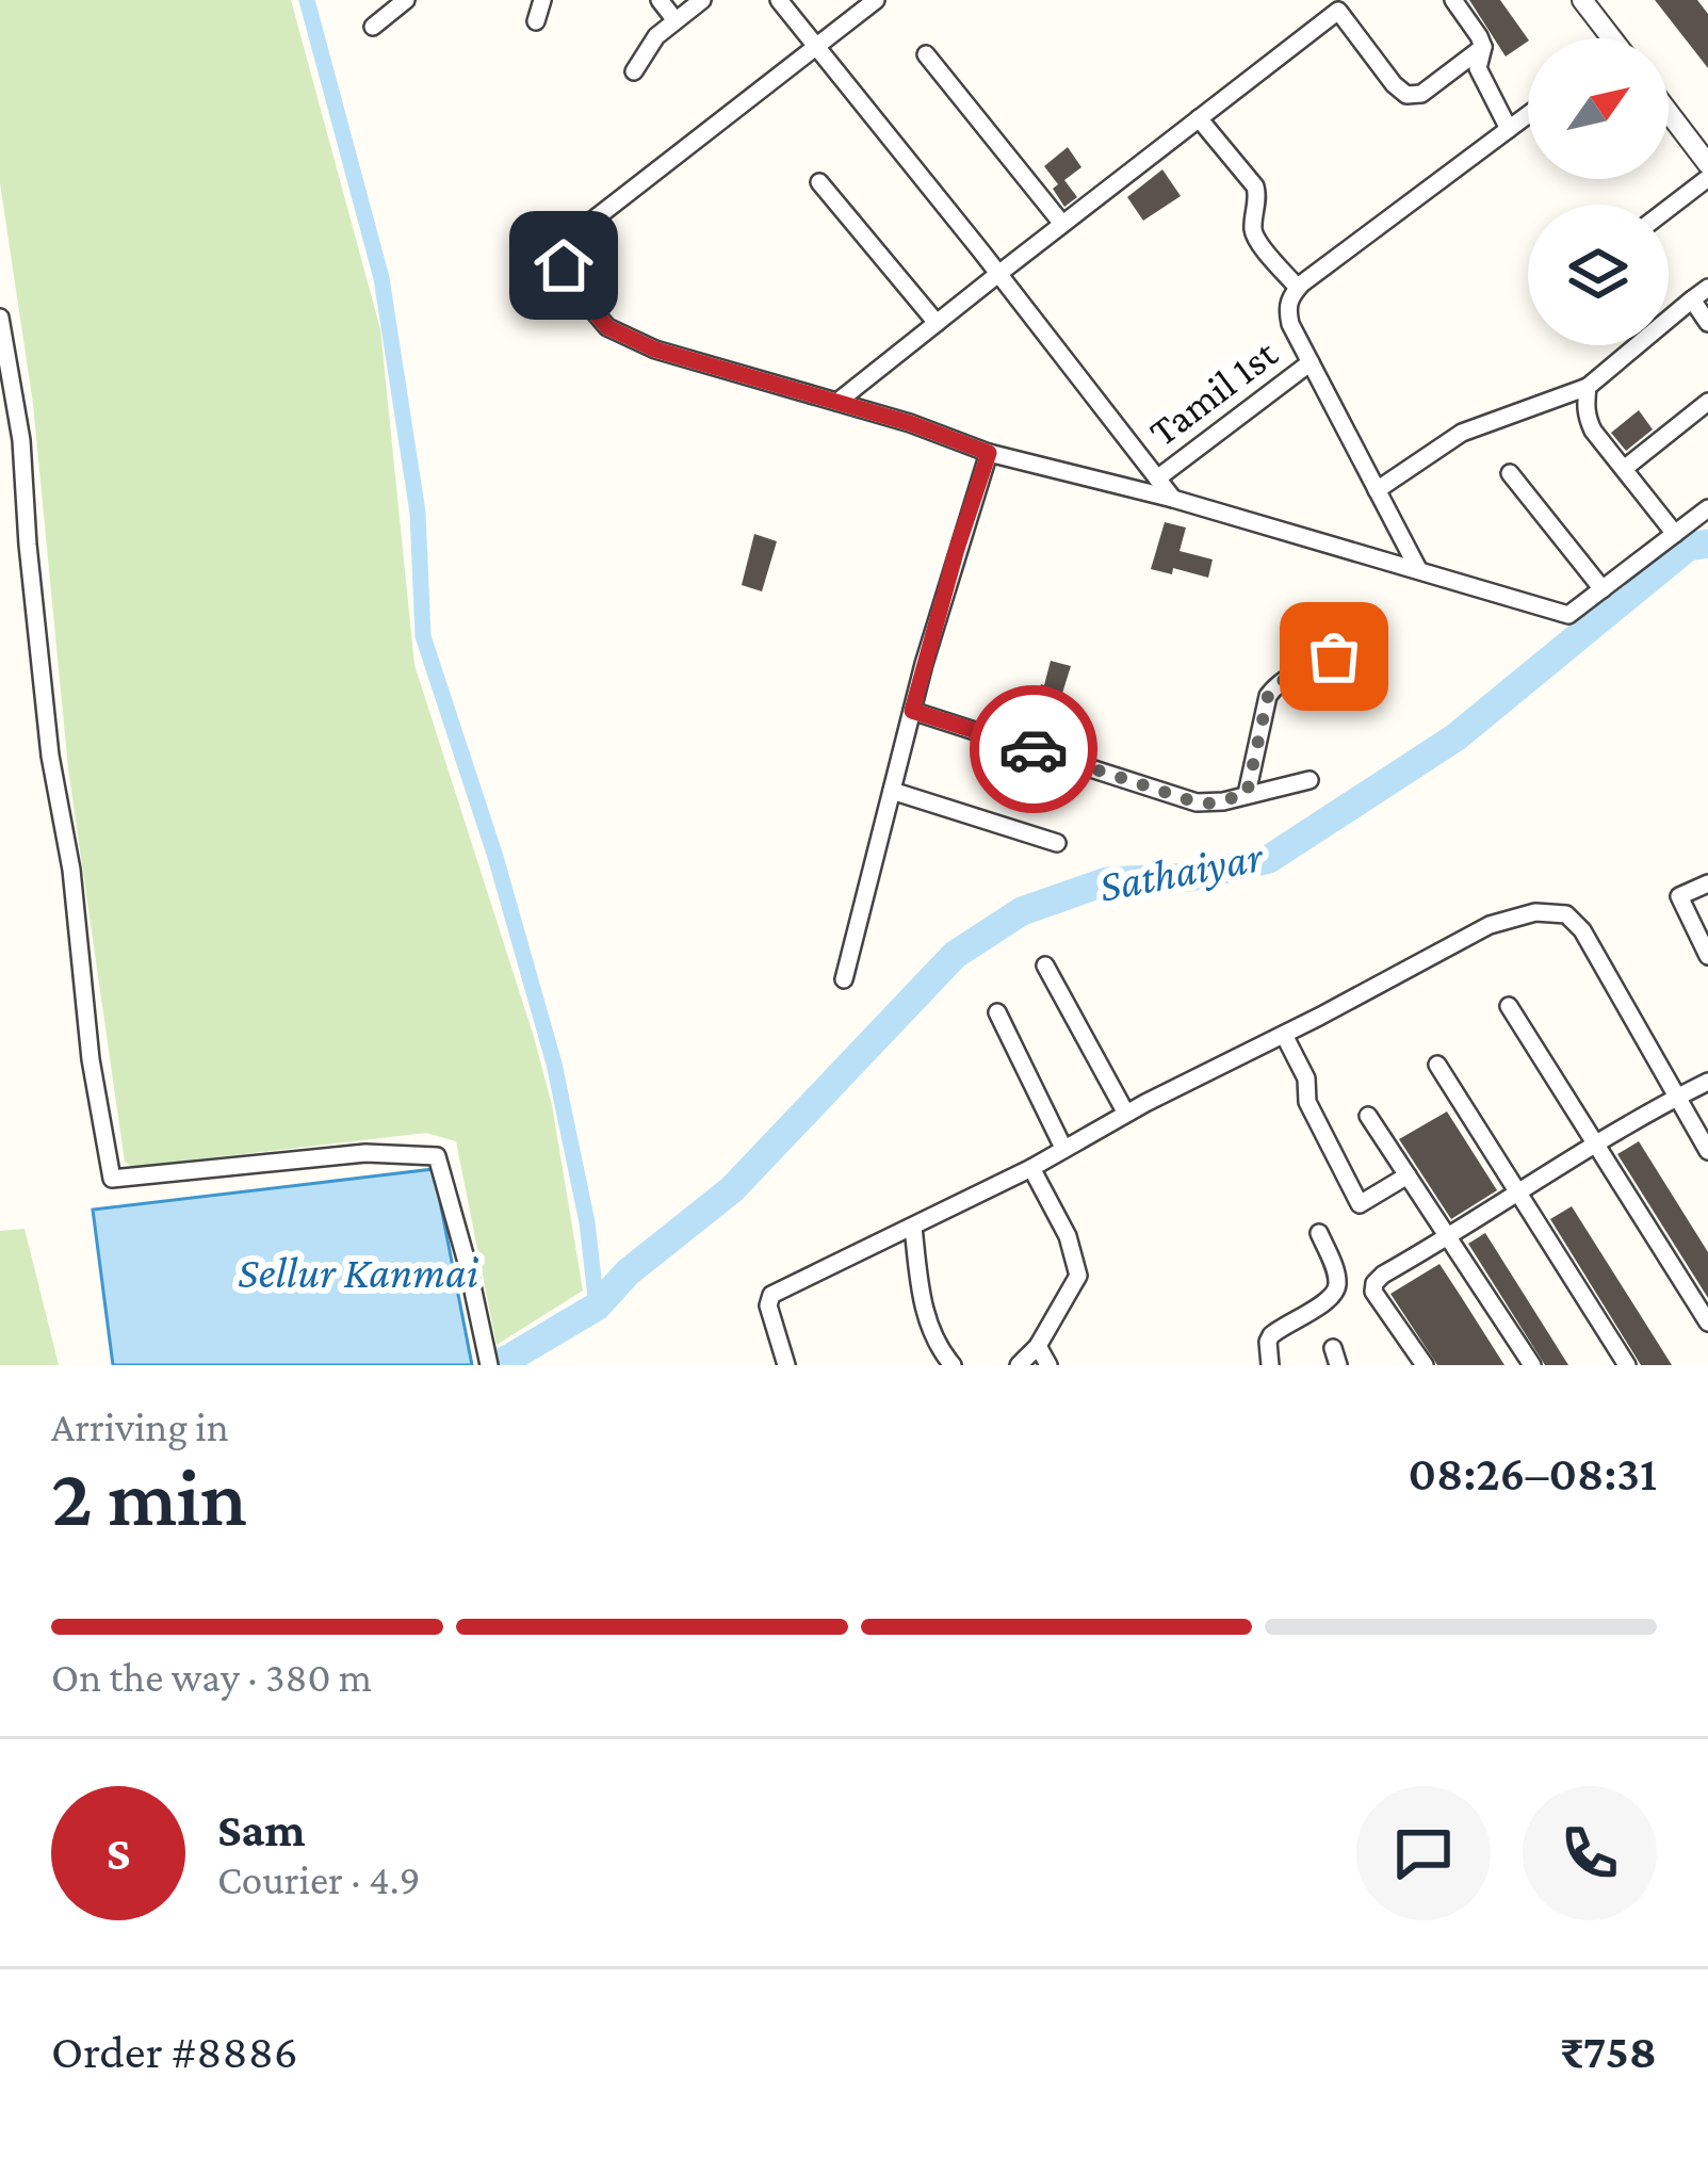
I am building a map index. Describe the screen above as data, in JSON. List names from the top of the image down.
{
  "streets": {
    "street": ["Tamil 1st"]
  },
  "water": ["Sathaiyar", "Sellur Kanmai"],
  "north": "top right",
  "page": {
    "heading": ["2 min", "Arriving in", "08:26–08:31"],
    "panel": [
      "Sam",
      "Courier · 4.9",
      "Order #8886",
      "₹758"
    ],
    "bar": "On the way · 380 m",
    "round": "S"
  }
}
